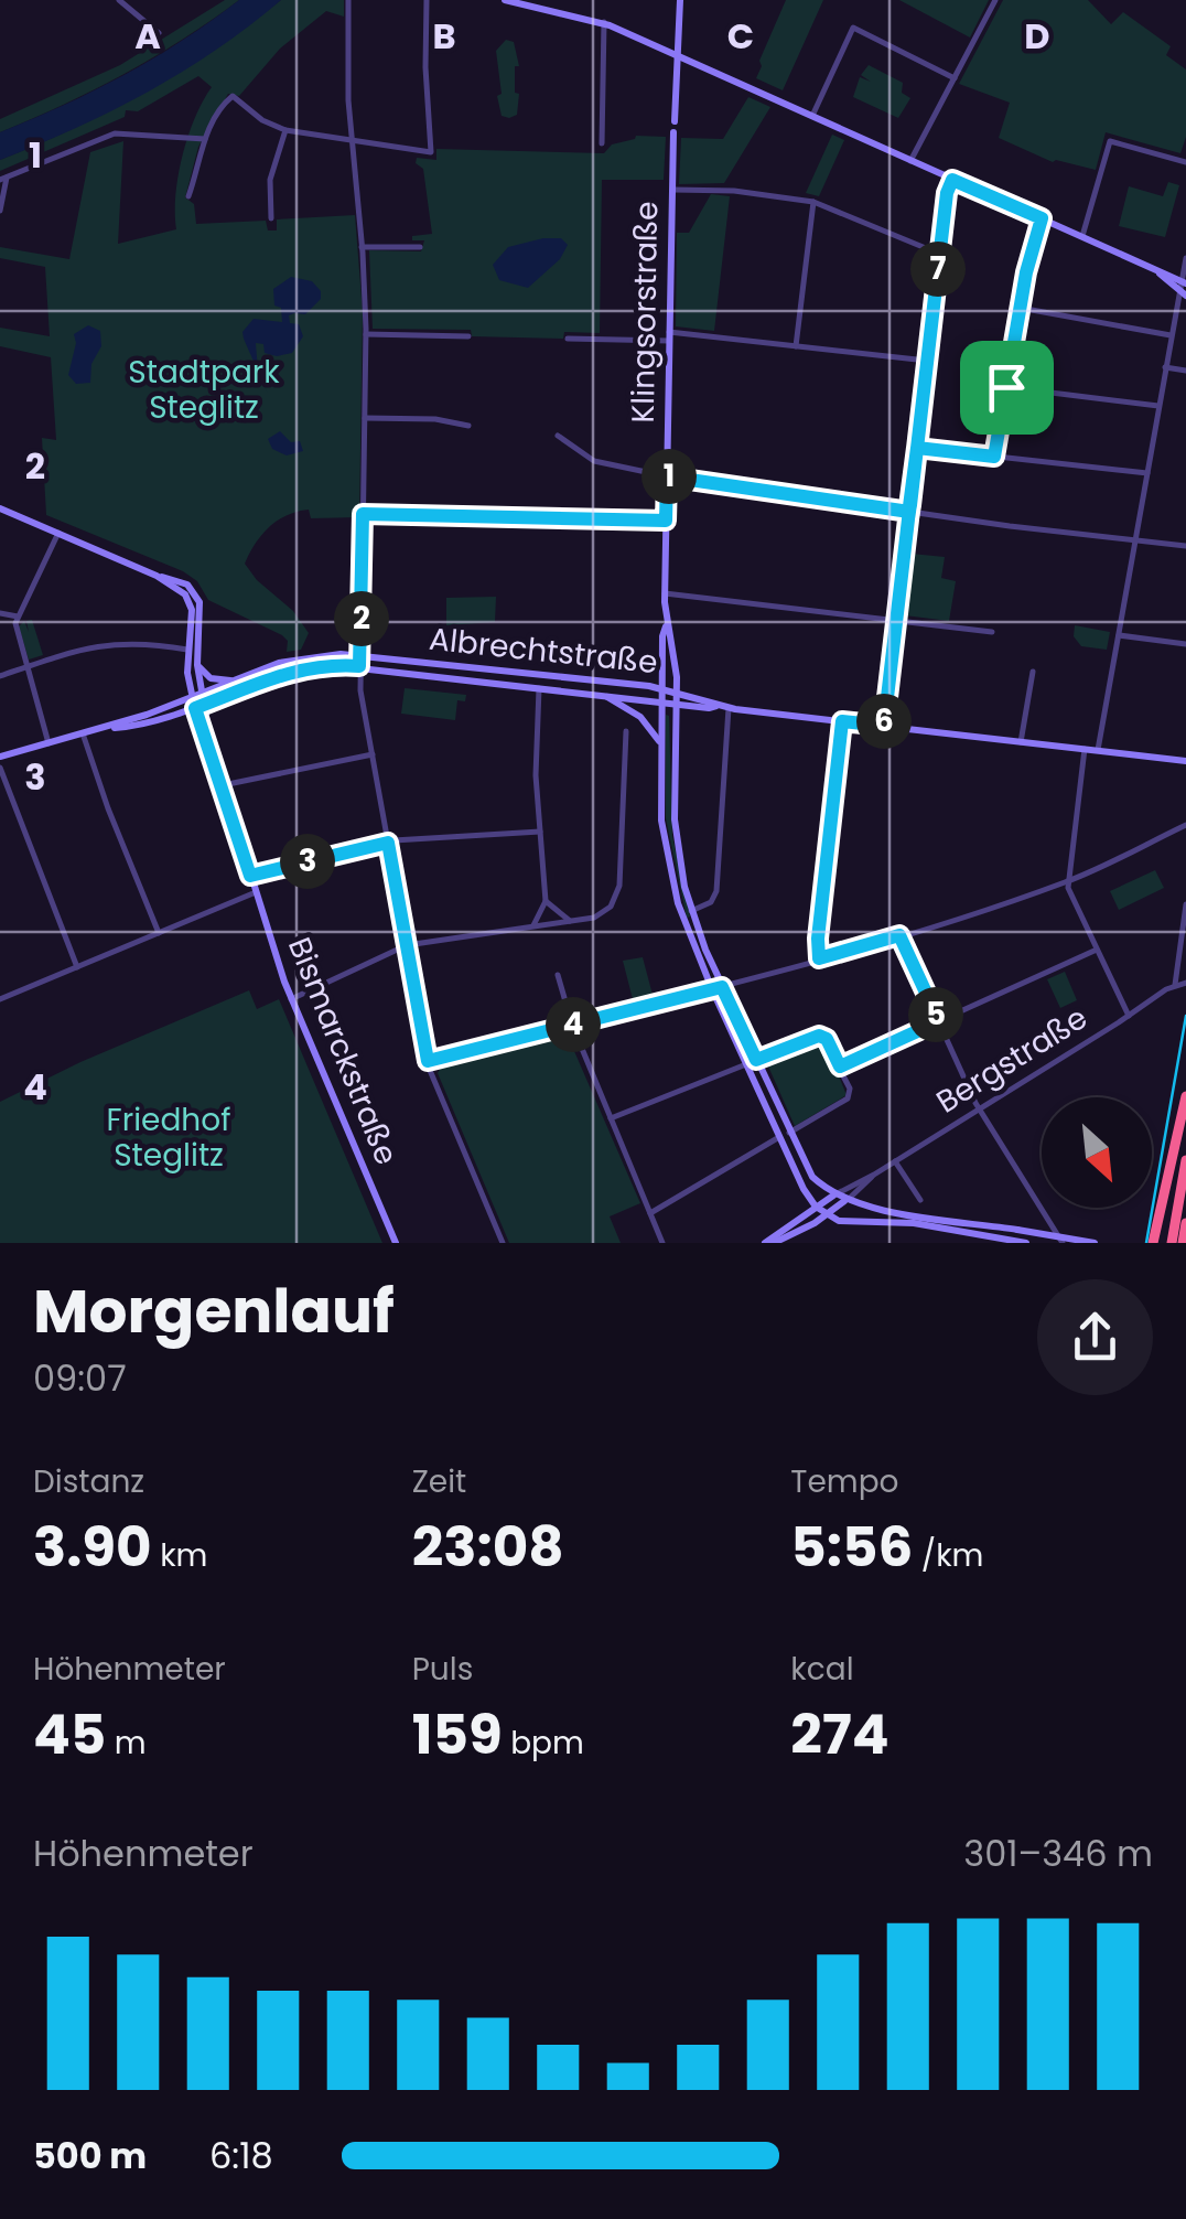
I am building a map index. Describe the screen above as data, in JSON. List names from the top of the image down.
{
  "streets": {
    "main road": [
      "Klingsorstraße",
      "Albrechtstraße",
      "Bismarckstraße",
      "Bergstraße"
    ]
  },
  "crossings": [
    ["Klingsorstraße", "Albrechtstraße"],
    ["Klingsorstraße", "Bergstraße"],
    ["Albrechtstraße", "Bismarckstraße"]
  ],
  "parks": ["Stadtpark Steglitz", "Friedhof Steglitz"],
  "north": "bottom right",
  "page": {
    "pins": [
      "7",
      "1",
      "2",
      "6",
      "3",
      "5",
      "4"
    ],
    "heading": ["Morgenlauf", "09:07"],
    "stats": [
      ["Distanz", "3.90 km"],
      ["Zeit", "23:08"],
      ["Tempo", "5:56 /km"],
      ["Höhenmeter", "45 m"],
      ["Puls", "159 bpm"],
      ["kcal", "274"]
    ],
    "chart": ["Höhenmeter", "301–346 m"],
    "list": [
      {
        "name": "500 m",
        "note": "6:18"
      }
    ]
  },
  "grid": {
    "columns": [
      "A",
      "B",
      "C",
      "D"
    ],
    "rows": [
      "1",
      "2",
      "3",
      "4"
    ]
  }
}
